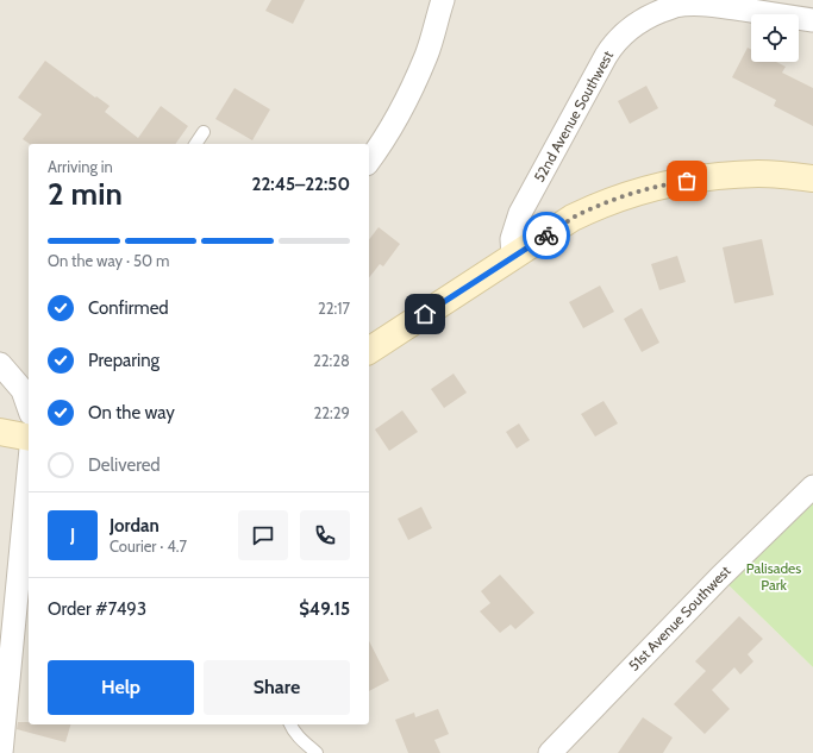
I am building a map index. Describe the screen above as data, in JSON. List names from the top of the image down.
{
  "streets": {
    "street": ["52nd Avenue Southwest", "51st Avenue Southwest"]
  },
  "parks": ["Palisades Park"],
  "page": {
    "heading": ["2 min", "Arriving in", "22:45–22:50"],
    "panel": [
      "Jordan",
      "Courier · 4.7",
      "Order #7493",
      "$49.15"
    ],
    "bar": "On the way · 50 m",
    "list": [
      ["Confirmed", "22:17"],
      ["Preparing", "22:28"],
      ["On the way", "22:29"],
      "Delivered"
    ],
    "round": "J",
    "buttons": ["Help", "Share"]
  }
}
